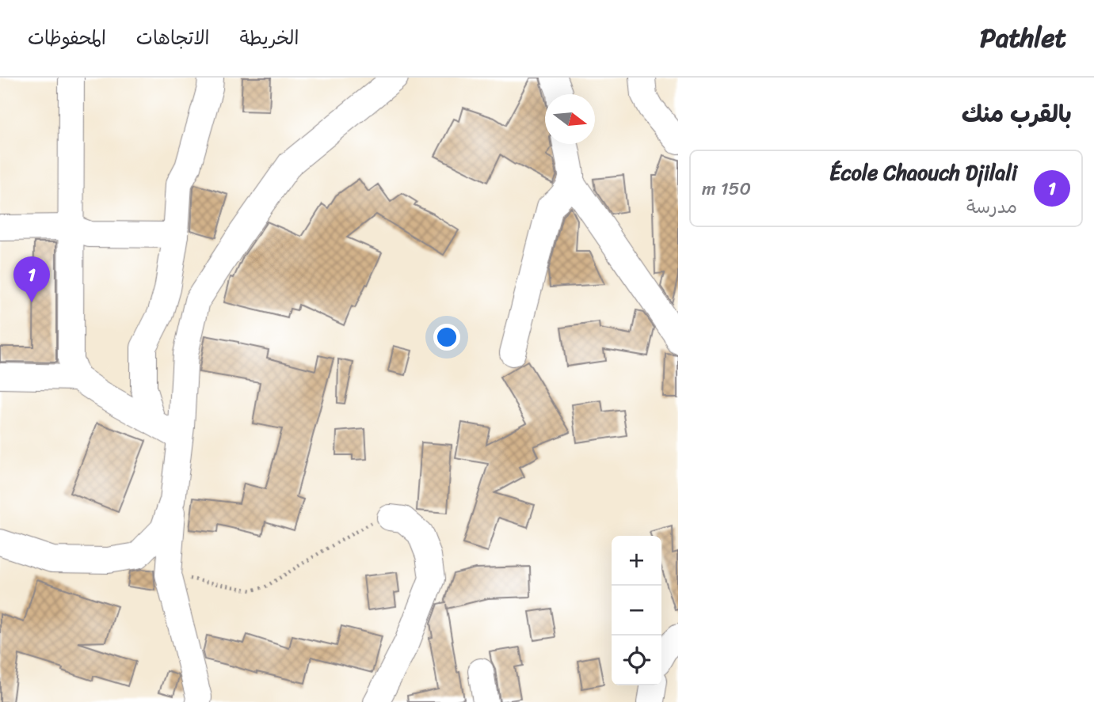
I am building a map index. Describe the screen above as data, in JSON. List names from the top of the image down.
{
  "north": "right",
  "page": {
    "header": "Pathlet",
    "nav": ["الخريطة", "الاتجاهات", "المحفوظات"],
    "heading": "بالقرب منك",
    "list": [
      {
        "mark": "1",
        "name": "École Chaouch Djilali",
        "note": "مدرسة",
        "value": "150 m"
      }
    ],
    "pins": "1",
    "map_buttons": ["+", "−"]
  }
}
